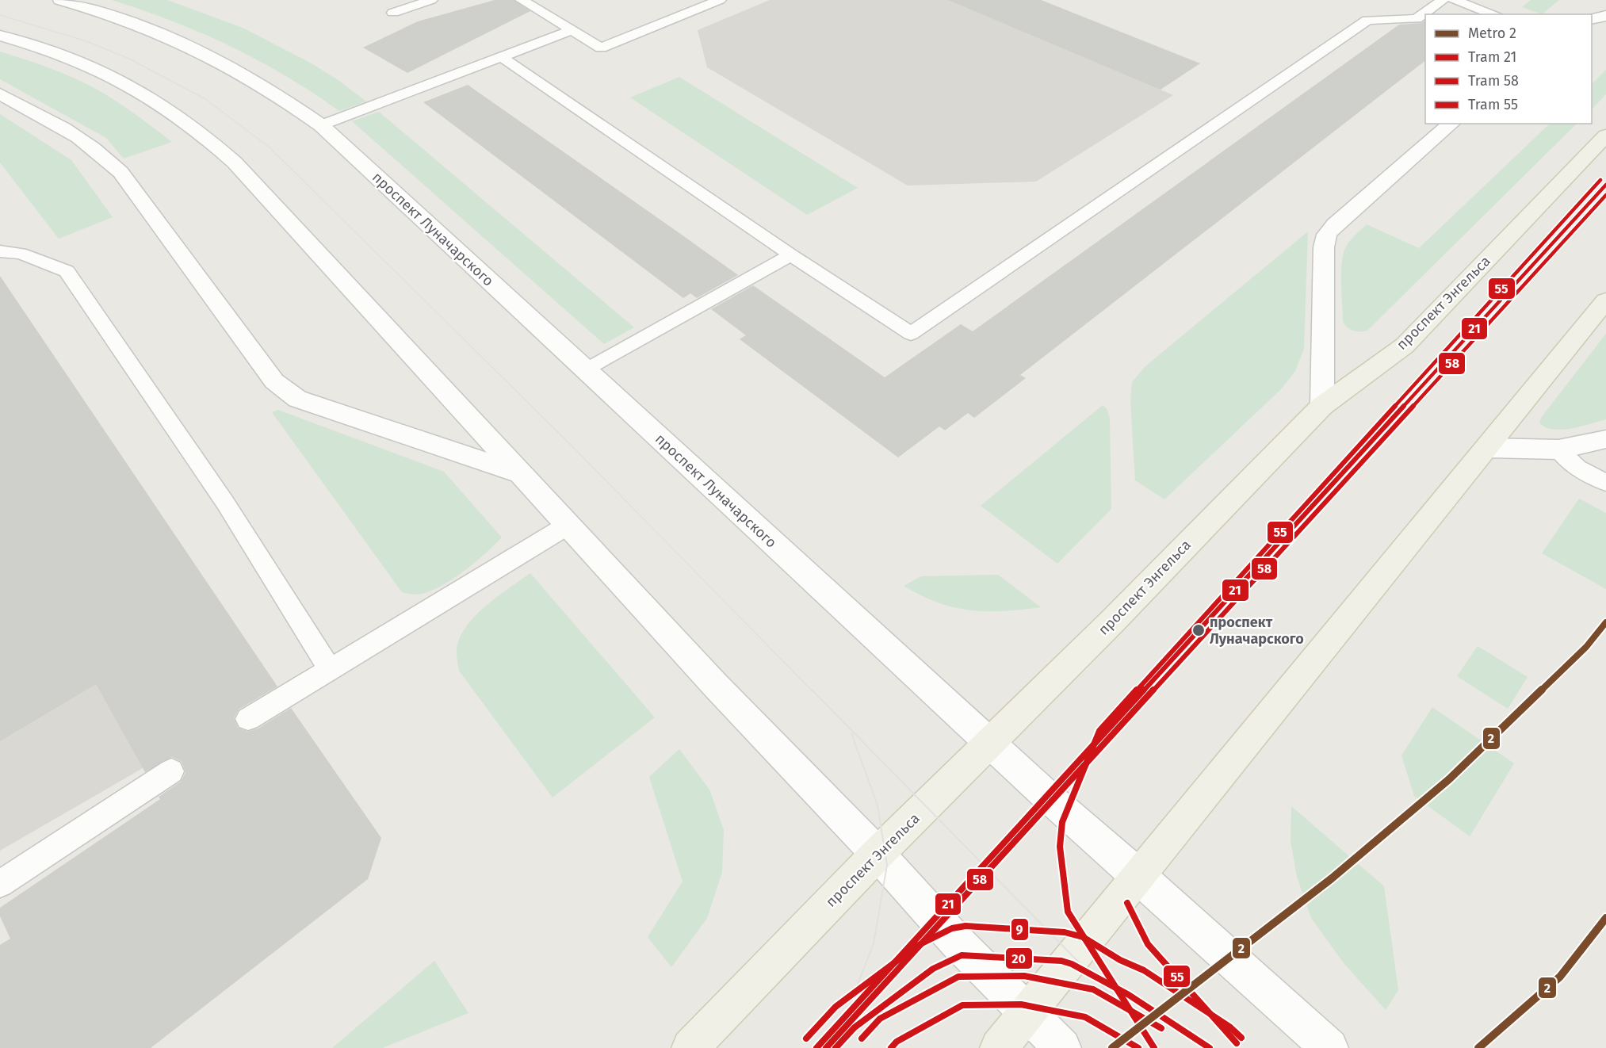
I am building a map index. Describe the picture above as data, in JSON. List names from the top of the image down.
{
  "streets": {
    "main road": ["проспект Луначарского", "проспект Энгельса"]
  },
  "crossings": [
    ["проспект Луначарского", "проспект Энгельса"]
  ],
  "places": ["проспект Луначарского"],
  "lines": [
    "tram line 55",
    "tram line 21",
    "tram line 58",
    "metro line 2",
    "transit line 9",
    "transit line 20"
  ],
  "legend": [
    "Metro 2",
    "Tram 21",
    "Tram 58",
    "Tram 55"
  ]
}
